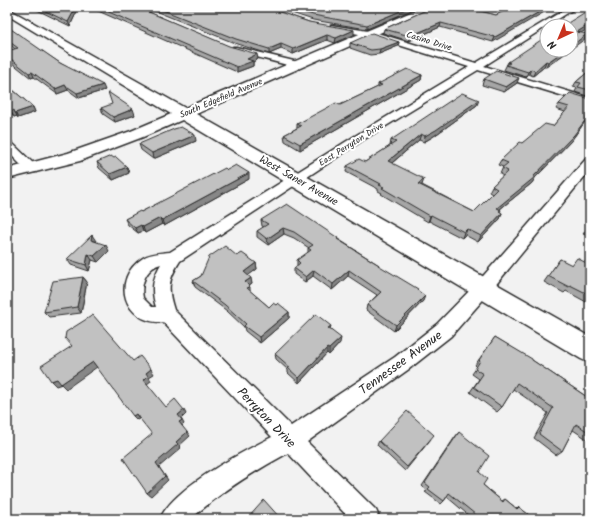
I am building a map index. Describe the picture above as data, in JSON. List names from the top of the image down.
{
  "streets": {
    "street": [
      "Casino Drive",
      "South Edgefield Avenue",
      "East Perryton Drive",
      "West Saner Avenue",
      "Tennessee Avenue",
      "Perryton Drive"
    ]
  },
  "crossings": [
    ["Casino Drive", "South Edgefield Avenue"],
    ["Casino Drive", "East Perryton Drive"],
    ["South Edgefield Avenue", "West Saner Avenue"],
    ["East Perryton Drive", "West Saner Avenue"],
    ["East Perryton Drive", "Perryton Drive"],
    ["West Saner Avenue", "Tennessee Avenue"],
    ["Tennessee Avenue", "Perryton Drive"]
  ],
  "north": "bottom left"
}
